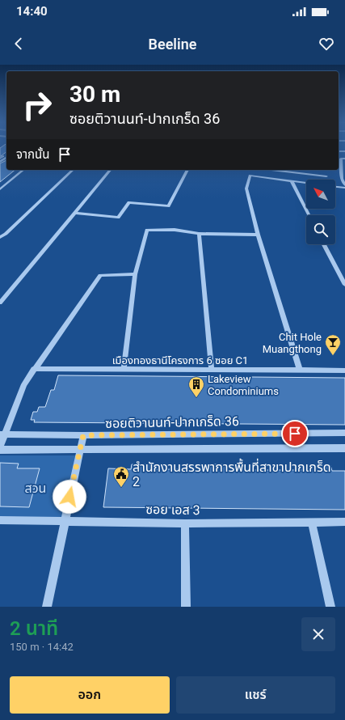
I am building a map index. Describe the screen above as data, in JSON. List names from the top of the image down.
{
  "streets": {
    "street": ["เมืองทองธานีโครงการ 6 ซอย C1", "ซอยติวานนท์-ปากเกร็ด 36", "ซอย เอส 3"]
  },
  "parks": ["สวน"],
  "places": {
    "bar": ["Chit Hole Muangthong"],
    "building": ["Lakeview Condominiums"],
    "public building": ["สำนักงานสรรพาการพื้นที่สาขาปากเกร็ด 2"]
  },
  "north": "top left",
  "page": {
    "status": "14:40",
    "header": "Beeline",
    "turn": ["30 m", "ซอยติวานนท์-ปากเกร็ด 36"],
    "then": "จากนั้น",
    "heading": ["2 นาที", "150 m · 14:42"],
    "buttons": ["ออก", "แชร์"]
  }
}
